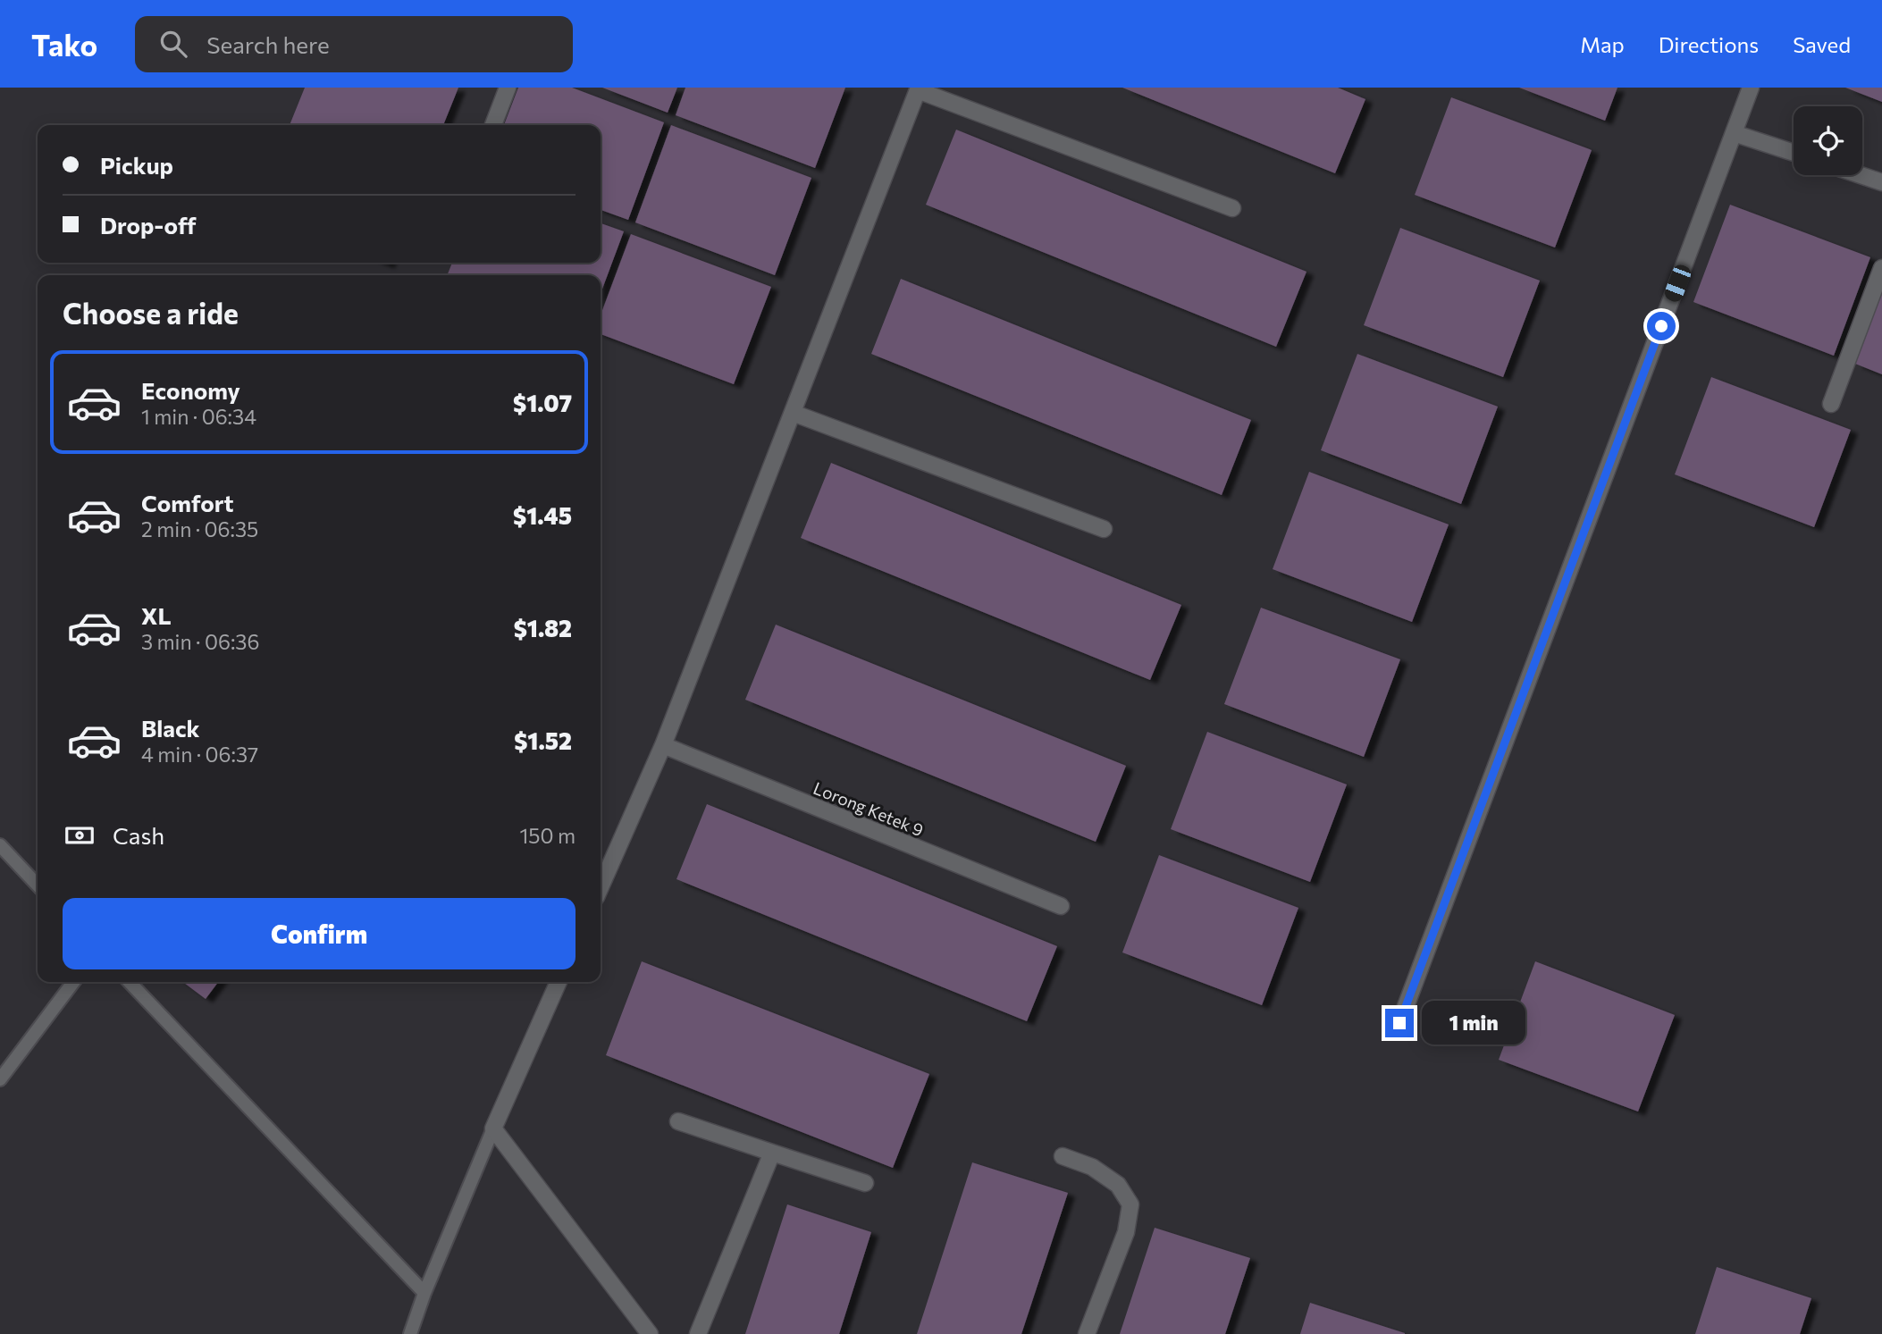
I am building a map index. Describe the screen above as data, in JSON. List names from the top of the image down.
{
  "streets": {
    "street": ["Lorong Ketek 9"]
  },
  "page": {
    "header": "Tako",
    "search": "Search here",
    "nav": ["Map", "Directions", "Saved"],
    "banner": ["Pickup", "Drop-off"],
    "heading": "Choose a ride",
    "list": [
      {
        "name": "Economy",
        "note": "1 min · 06:34",
        "value": "$1.07"
      },
      {
        "name": "Comfort",
        "note": "2 min · 06:35",
        "value": "$1.45"
      },
      {
        "name": "XL",
        "note": "3 min · 06:36",
        "value": "$1.82"
      },
      {
        "name": "Black",
        "note": "4 min · 06:37",
        "value": "$1.52"
      }
    ],
    "pay": ["Cash", "150 m"],
    "buttons": "Confirm",
    "bubble": "1 min"
  }
}
